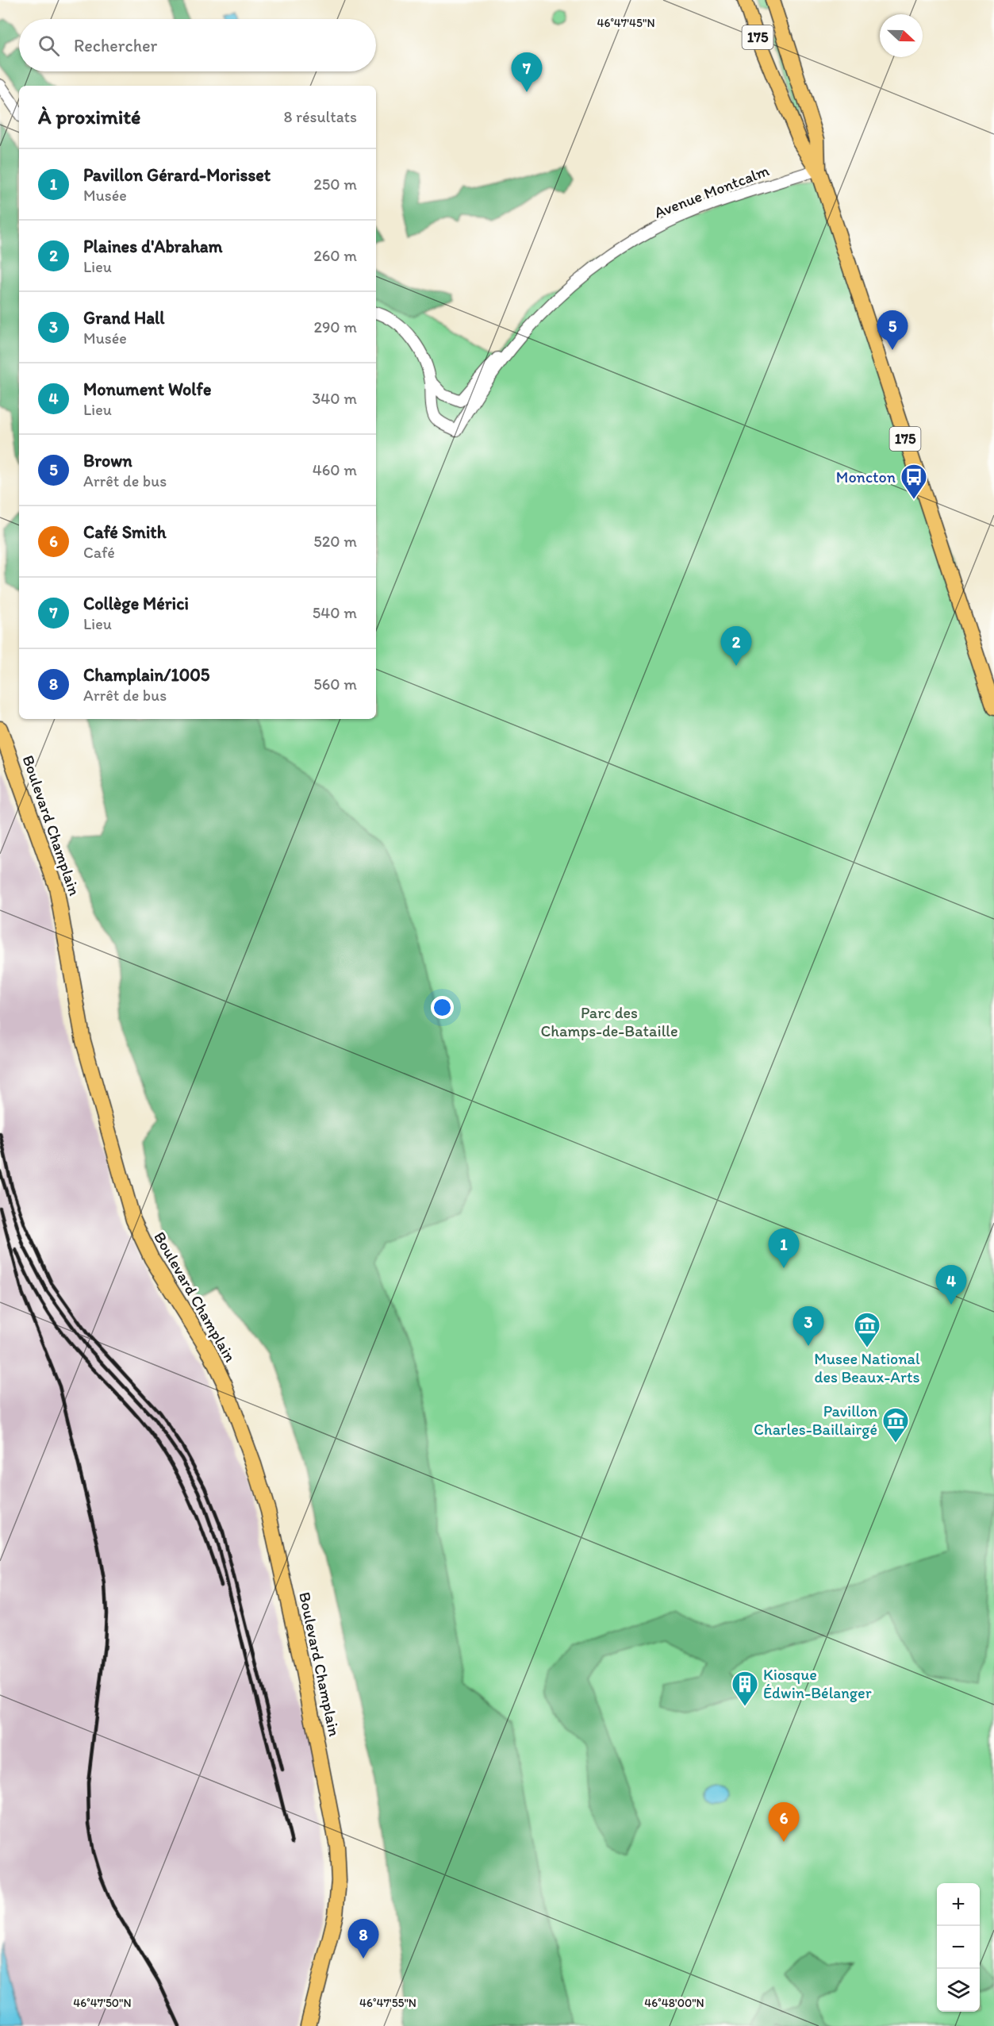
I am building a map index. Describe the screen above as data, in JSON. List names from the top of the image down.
{
  "streets": {
    "main road": ["175", "Boulevard Champlain"],
    "street": ["Avenue Montcalm"]
  },
  "crossings": [
    ["175", "Avenue Montcalm"]
  ],
  "parks": ["Parc des Champs-de-Bataille"],
  "places": {
    "bus stop": ["Moncton"],
    "museum": ["Musee National des Beaux-Arts", "Pavillon Charles-Baillairgé"],
    "building": ["Kiosque Édwin-Bélanger"]
  },
  "north": "right",
  "page": {
    "search": "Rechercher",
    "pins": [
      "7",
      "5",
      "2",
      "1",
      "4",
      "3",
      "6",
      "8"
    ],
    "heading": ["À proximité", "8 résultats"],
    "list": [
      {
        "mark": "1",
        "name": "Pavillon Gérard-Morisset",
        "note": "Musée",
        "value": "250 m"
      },
      {
        "mark": "2",
        "name": "Plaines d'Abraham",
        "note": "Lieu",
        "value": "260 m"
      },
      {
        "mark": "3",
        "name": "Grand Hall",
        "note": "Musée",
        "value": "290 m"
      },
      {
        "mark": "4",
        "name": "Monument Wolfe",
        "note": "Lieu",
        "value": "340 m"
      },
      {
        "mark": "5",
        "name": "Brown",
        "note": "Arrêt de bus",
        "value": "460 m"
      },
      {
        "mark": "6",
        "name": "Café Smith",
        "note": "Café",
        "value": "520 m"
      },
      {
        "mark": "7",
        "name": "Collège Mérici",
        "note": "Lieu",
        "value": "540 m"
      },
      {
        "mark": "8",
        "name": "Champlain/1005",
        "note": "Arrêt de bus",
        "value": "560 m"
      }
    ],
    "map_buttons": ["+", "−"]
  },
  "coordinates": [
    "46°47'45\"N",
    "46°47'50\"N",
    "46°47'55\"N",
    "46°48'00\"N"
  ]
}
